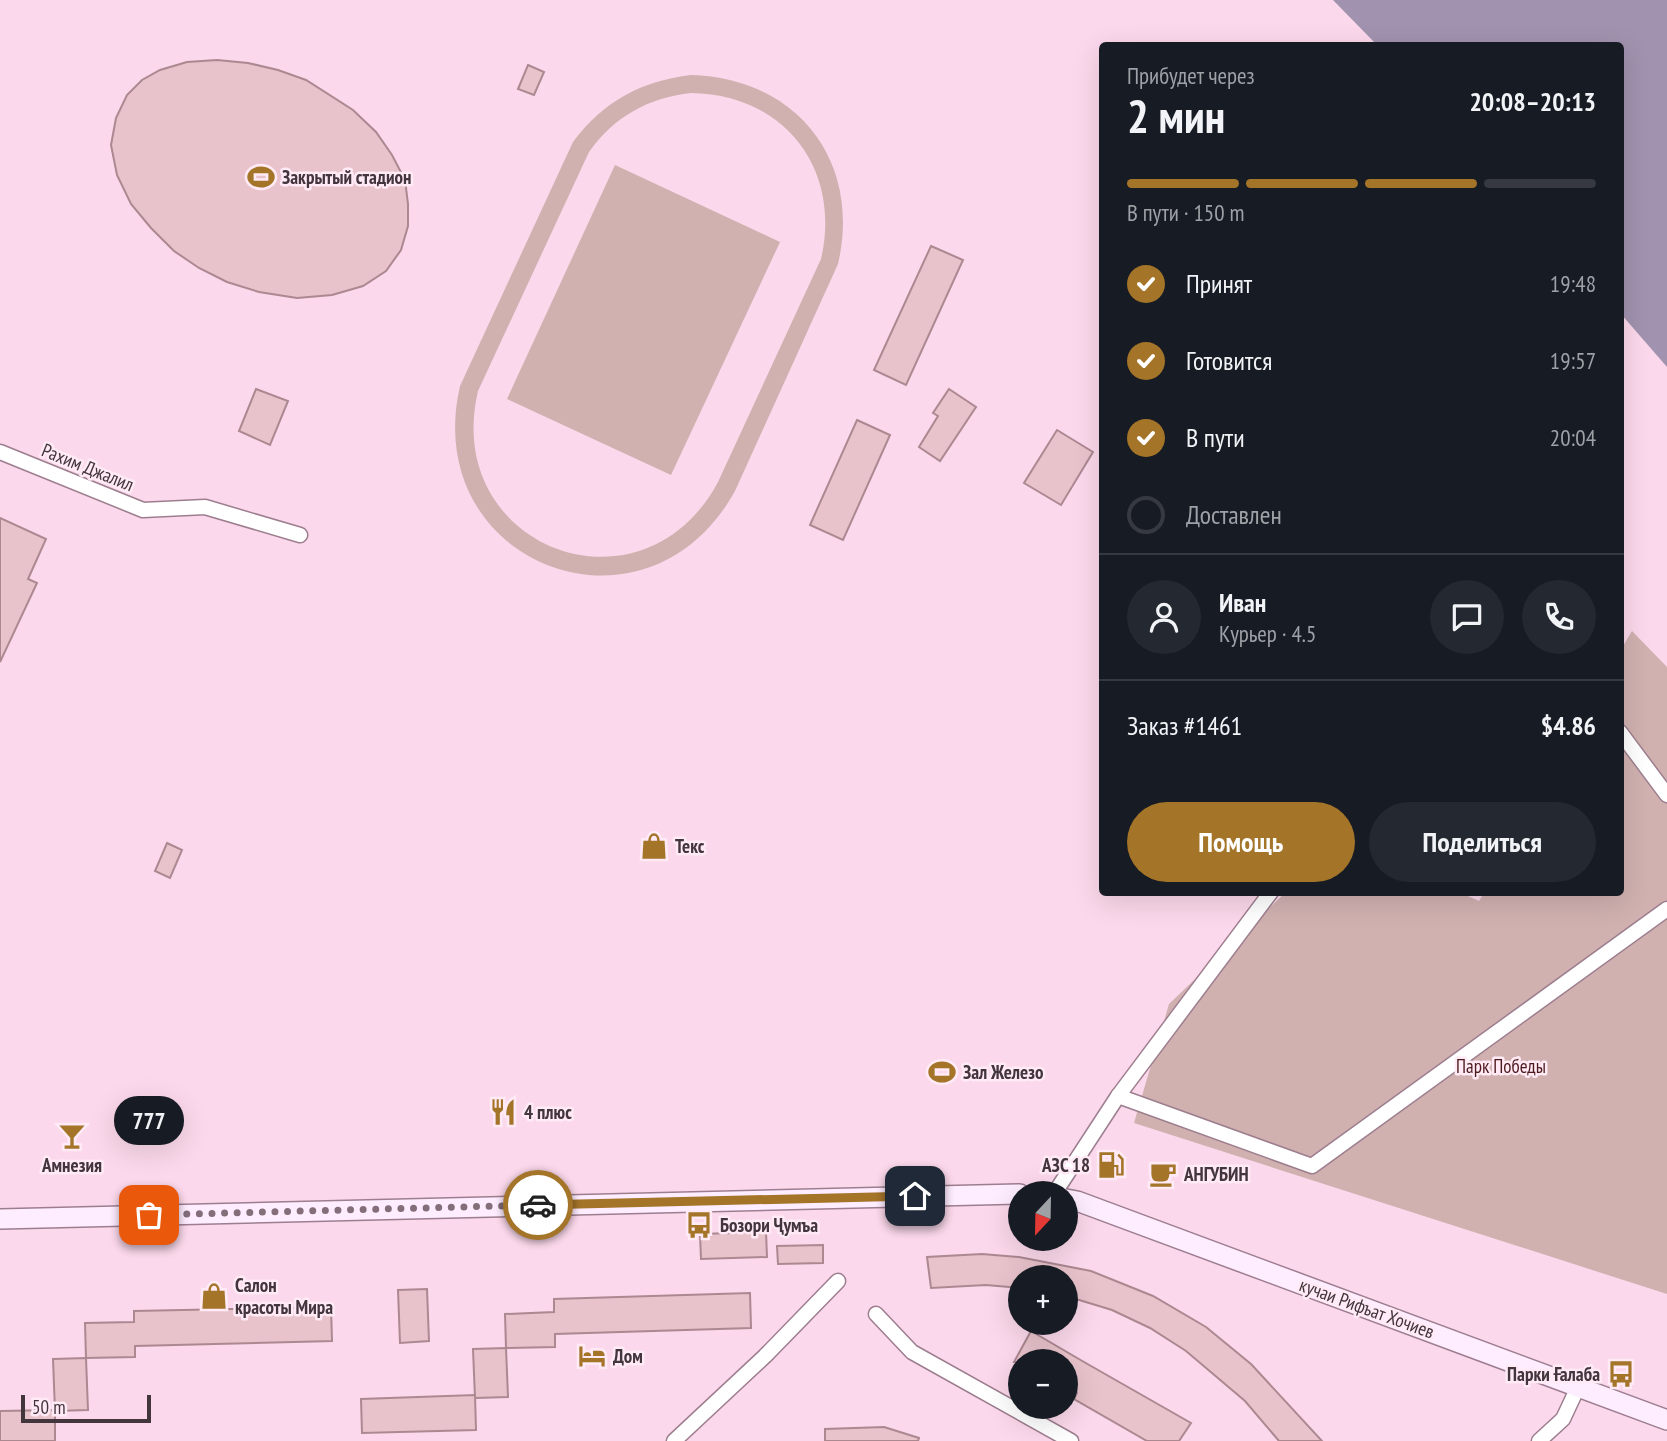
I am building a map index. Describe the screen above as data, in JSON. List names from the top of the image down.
{
  "streets": {
    "main road": ["кучаи Рифъат Хочиев"],
    "street": ["Рахим Джалил"]
  },
  "parks": ["Парк Победы"],
  "places": {
    "sports": ["Закрытый стадион", "Зал Железо"],
    "shop": ["Текс", "Салон красоты Мира"],
    "restaurant": ["4 плюс"],
    "bar": ["Амнезия"],
    "fuel station": ["АЗС 18"],
    "cafe": ["АНГУБИН"],
    "other": ["777"],
    "bus stop": ["Бозори Ҷумъа", "Парки Ғалаба"],
    "hotel": ["Дом"]
  },
  "scale_bar": "50 m",
  "north": "bottom",
  "page": {
    "heading": ["2 мин", "Прибудет через", "20:08–20:13"],
    "panel": [
      "Иван",
      "Курьер · 4.5",
      "Заказ #1461",
      "$4.86"
    ],
    "bar": "В пути · 150 m",
    "list": [
      ["Принят", "19:48"],
      ["Готовится", "19:57"],
      ["В пути", "20:04"],
      "Доставлен"
    ],
    "buttons": ["Помощь", "Поделиться"],
    "bubble": "777",
    "map_buttons": ["+", "−"],
    "scale": "50 m"
  }
}
